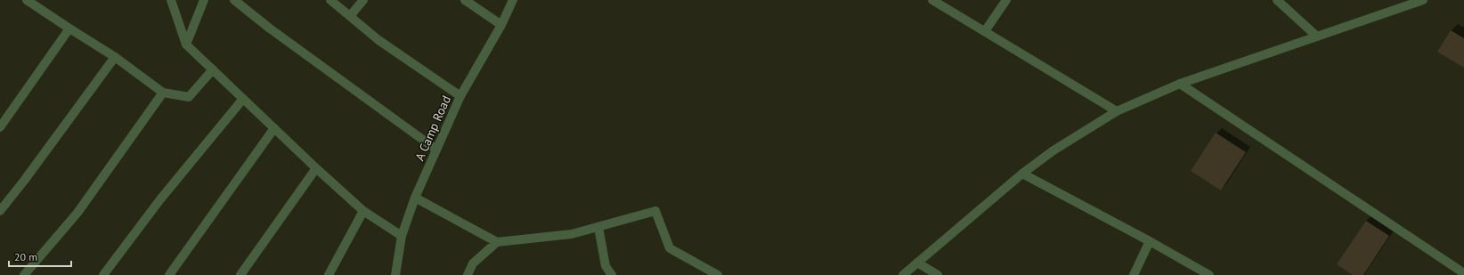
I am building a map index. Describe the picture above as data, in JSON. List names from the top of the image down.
{
  "streets": {
    "street": ["A Camp Road"]
  },
  "scale_bar": "20 m"
}
